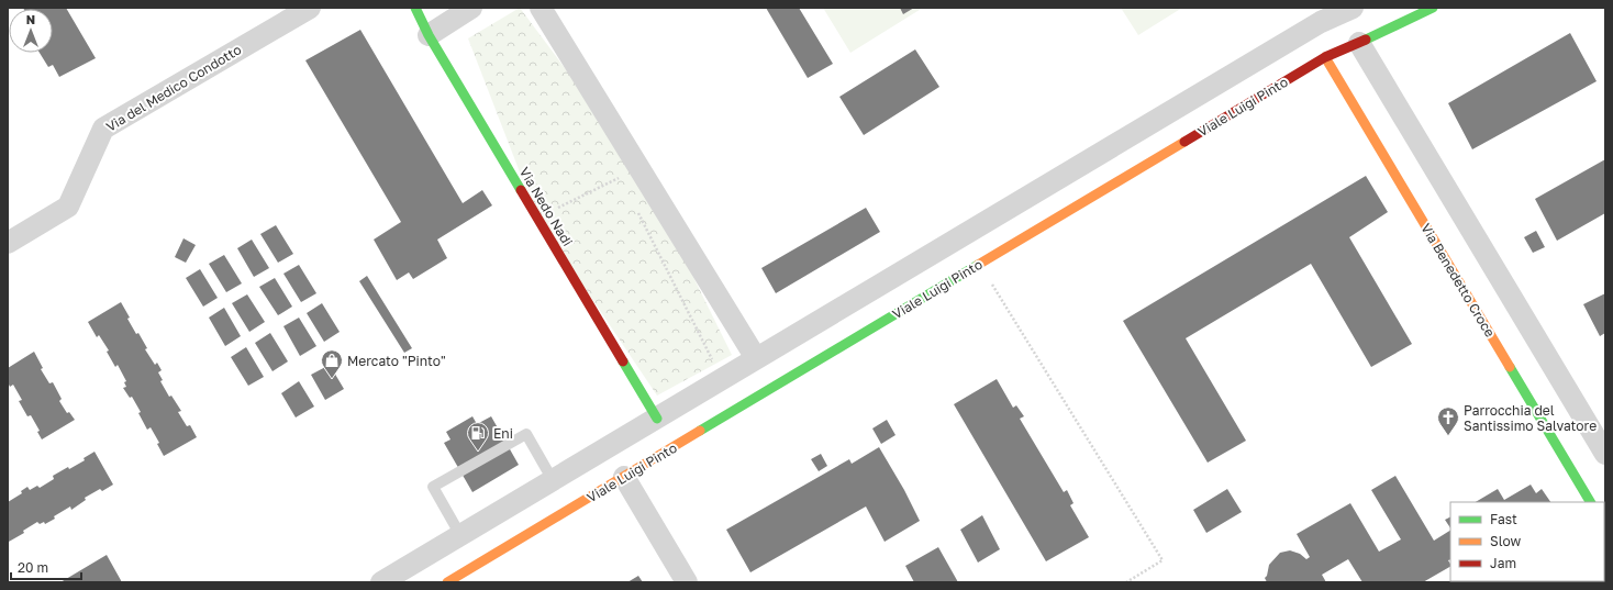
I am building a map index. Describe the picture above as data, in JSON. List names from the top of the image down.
{
  "streets": {
    "street": [
      "Via del Medico Condotto",
      "Viale Luigi Pinto",
      "Via Nedo Nadi",
      "Via Benedetto Croce"
    ]
  },
  "crossings": [
    ["Viale Luigi Pinto", "Via Benedetto Croce"]
  ],
  "places": {
    "shop": ["Mercato \"Pinto\""],
    "church": ["Parrocchia del Santissimo Salvatore"],
    "fuel station": ["Eni"]
  },
  "legend": ["Fast", "Slow", "Jam"],
  "scale_bar": "20 m",
  "north": "top"
}
